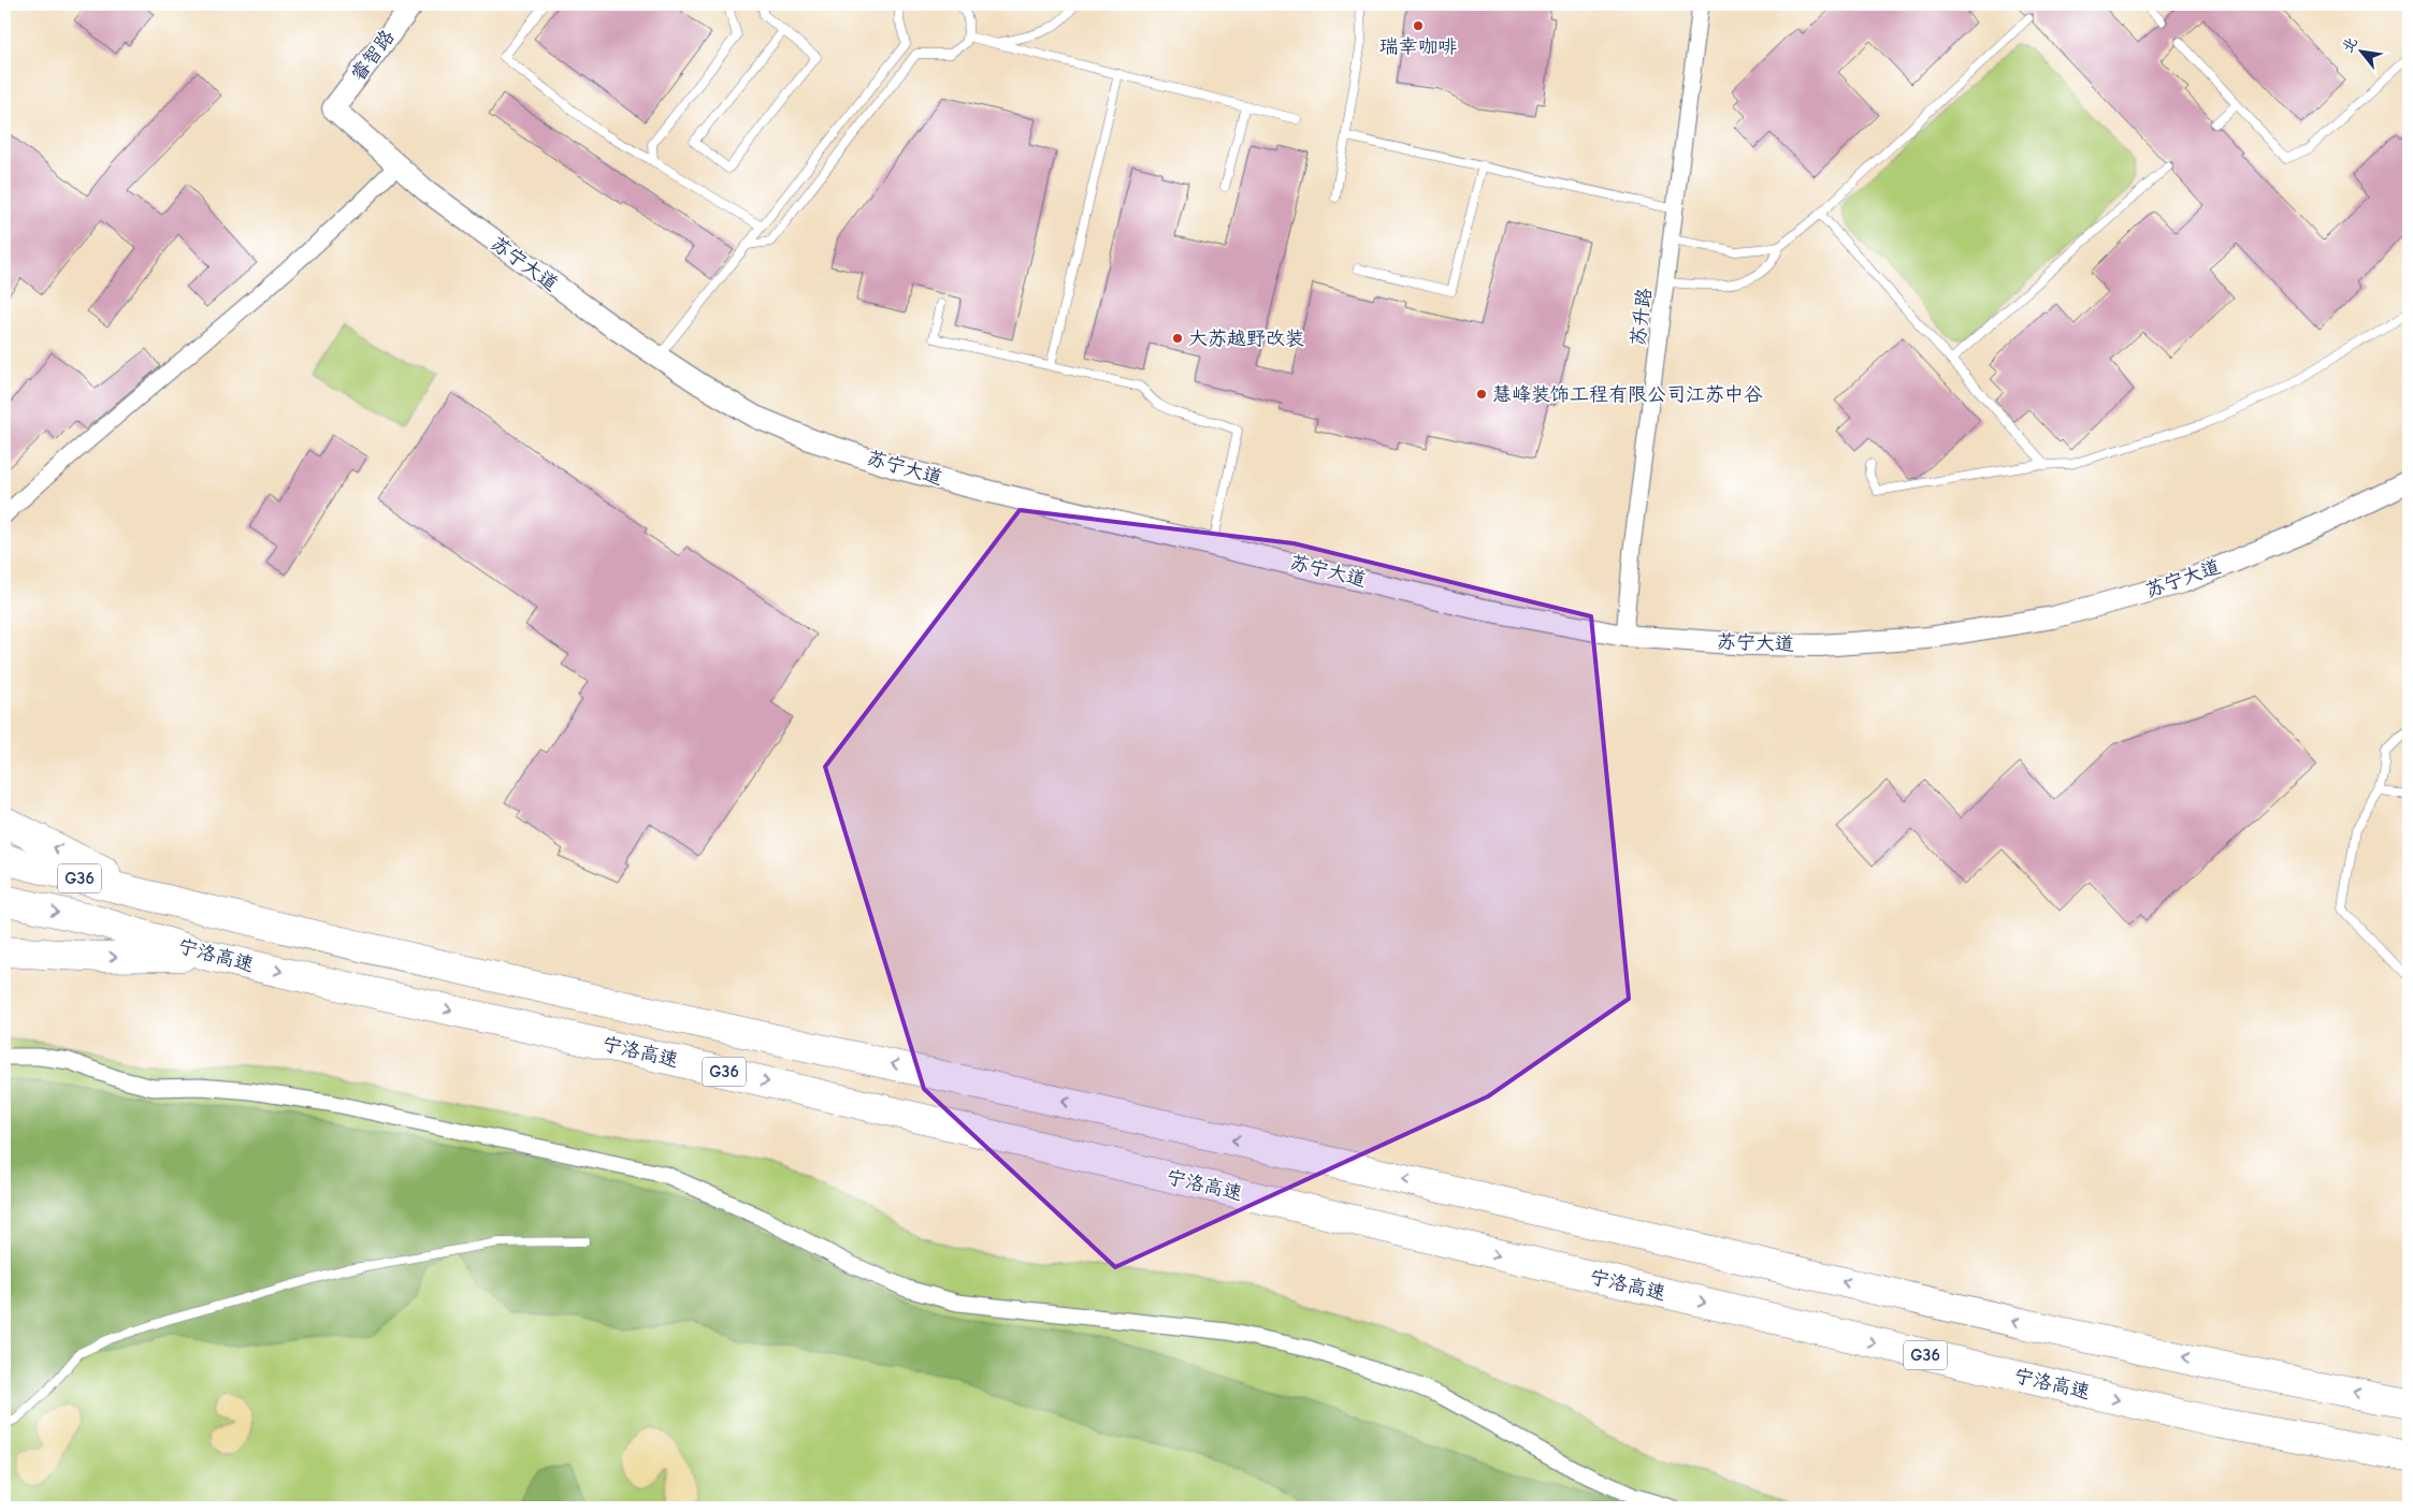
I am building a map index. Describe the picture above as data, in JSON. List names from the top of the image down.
{
  "streets": {
    "highway": ["G36", "宁洛高速"],
    "street": ["睿智路", "苏宁大道", "苏升路"]
  },
  "crossings": [
    ["睿智路", "苏宁大道"],
    ["苏宁大道", "苏升路"]
  ],
  "places": ["瑞幸咖啡", "大苏越野改装", "慧峰装饰工程有限公司江苏中谷"],
  "north": "top left"
}
